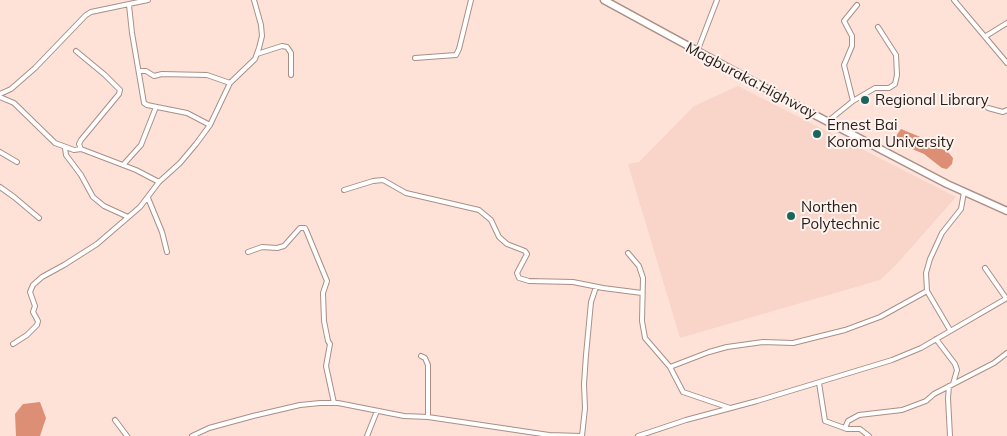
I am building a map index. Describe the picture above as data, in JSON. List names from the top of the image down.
{
  "streets": {
    "main road": ["Magburaka Highway"]
  },
  "places": ["Regional Library", "Ernest Bai Koroma University", "Northen Polytechnic"]
}
